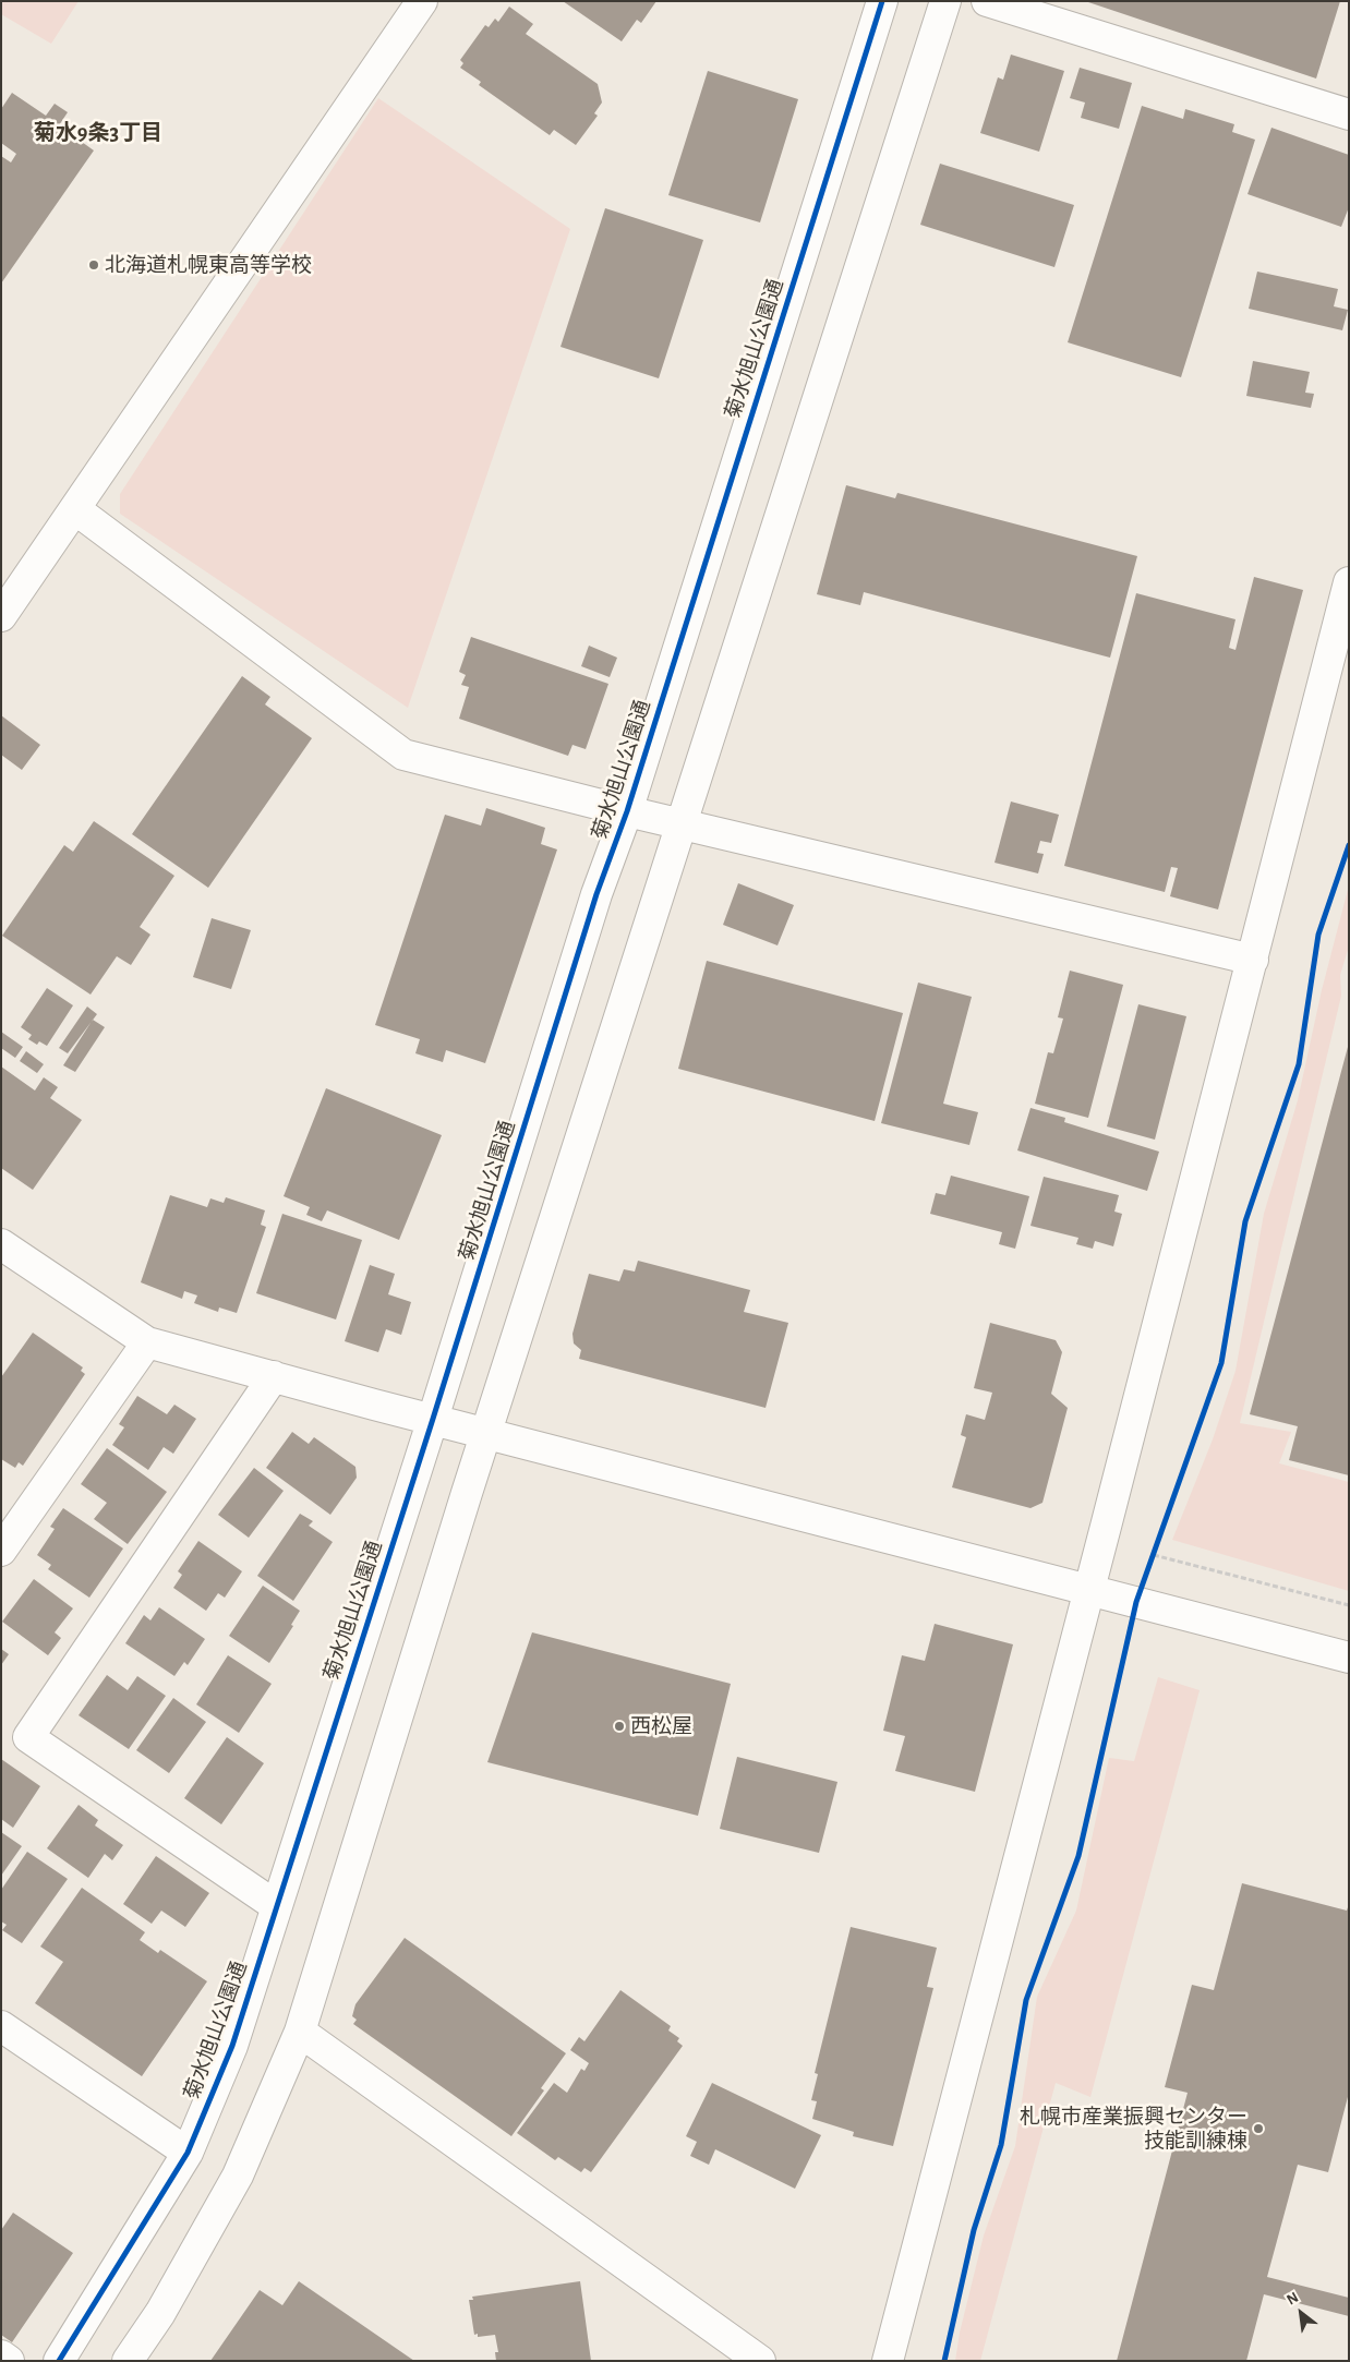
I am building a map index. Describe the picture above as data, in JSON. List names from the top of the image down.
{
  "streets": {
    "street": ["菊水旭山公園通"]
  },
  "districts": ["菊水9条3丁目"],
  "places": ["北海道札幌東高等学校", "西松屋", "札幌市産業振興センター 技能訓練棟"],
  "north": "top left"
}
